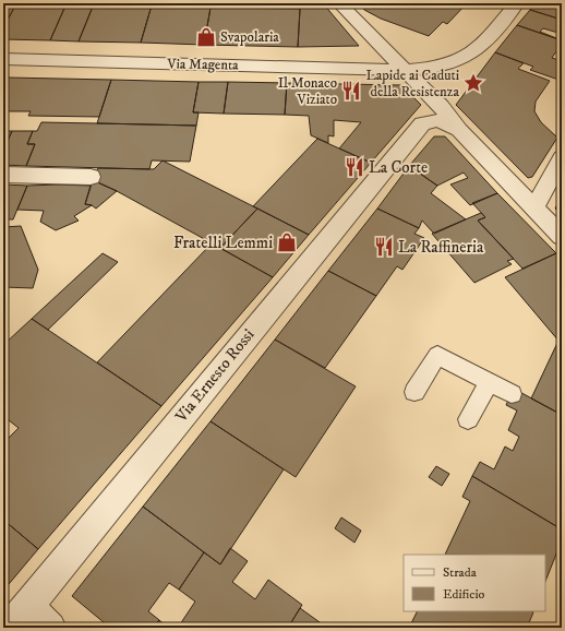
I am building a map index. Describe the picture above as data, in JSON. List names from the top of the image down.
{
  "streets": {
    "street": ["Via Magenta", "Via Ernesto Rossi"]
  },
  "crossings": [
    ["Via Magenta", "Via Ernesto Rossi"]
  ],
  "places": {
    "shop": ["Svapolaria", "Fratelli Lemmi"],
    "place": ["Lapide ai Caduti della Resistenza"],
    "restaurant": ["Il Monaco Viziato", "La Corte", "La Raffineria"]
  },
  "legend": ["Strada", "Edificio"]
}
